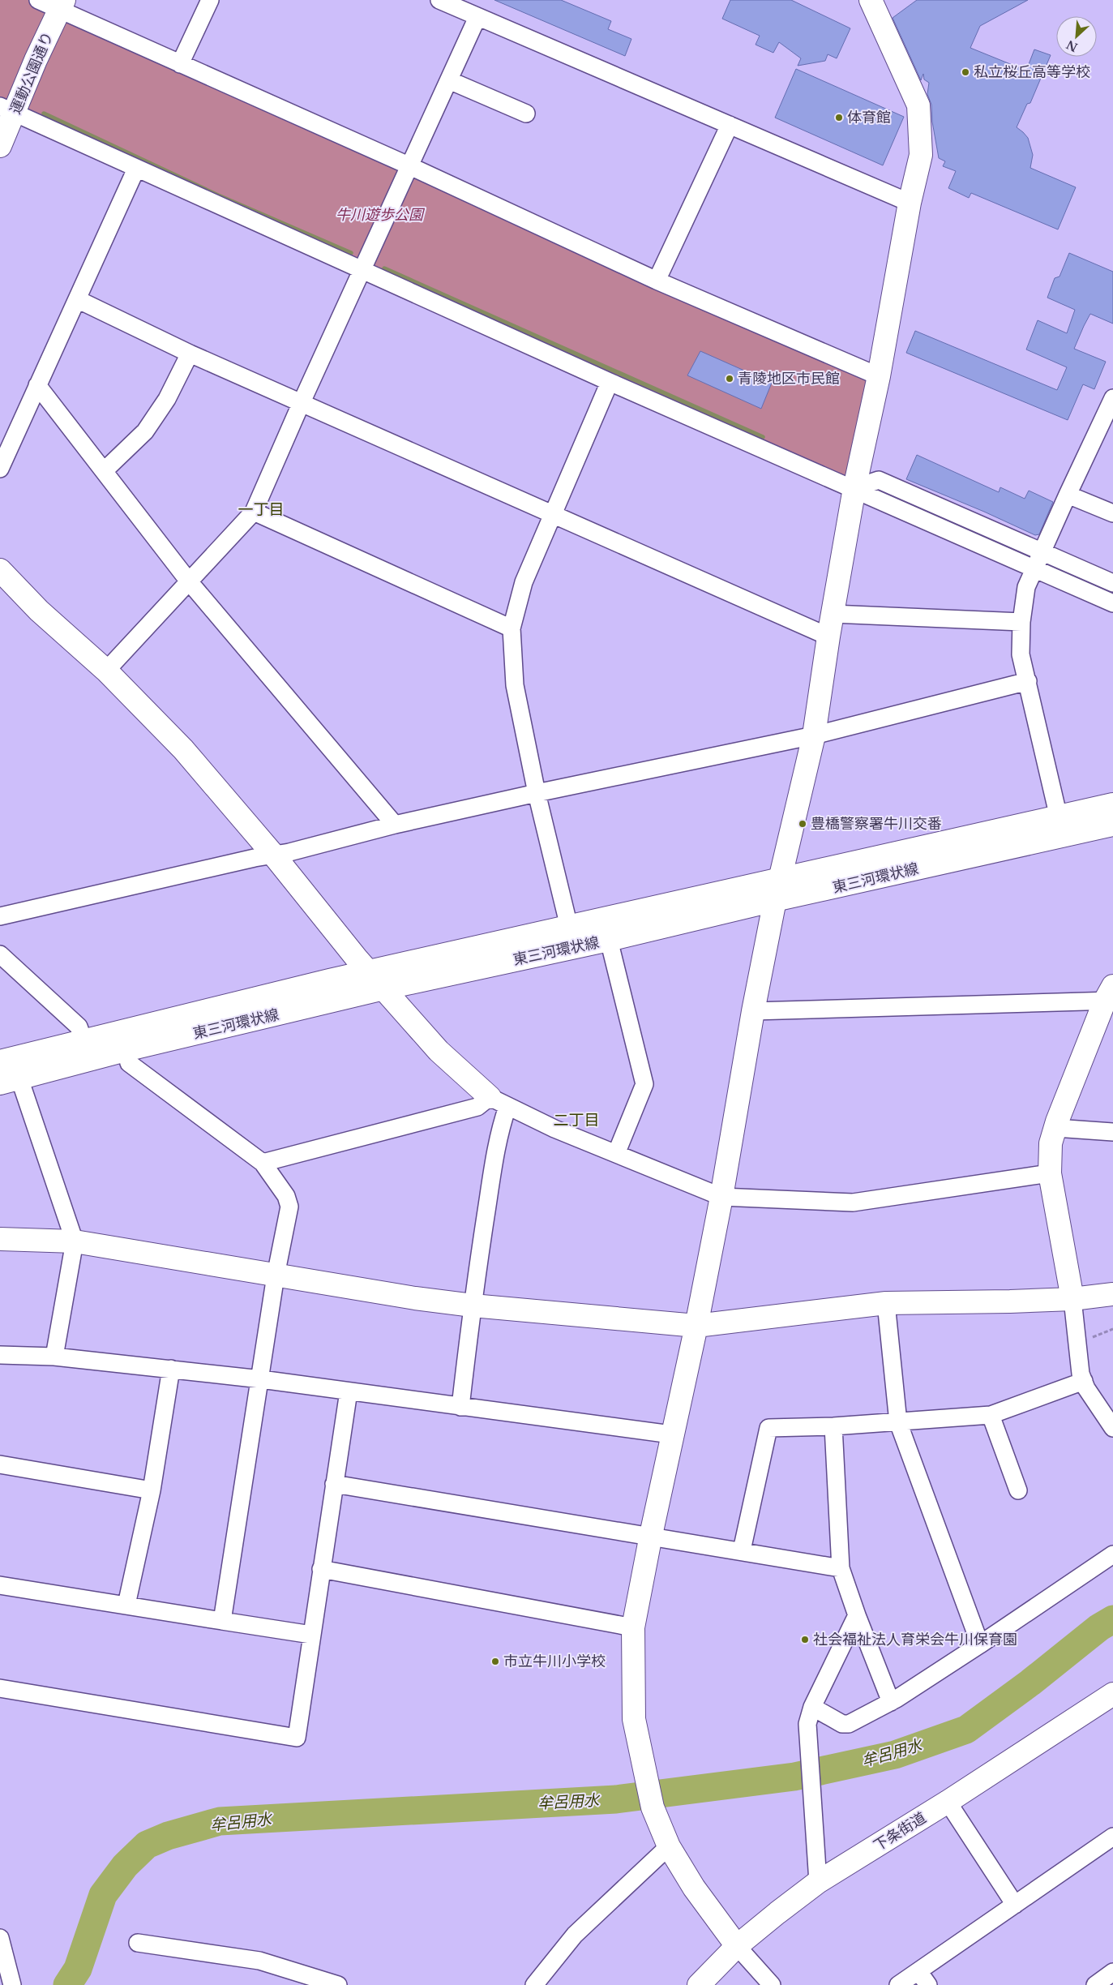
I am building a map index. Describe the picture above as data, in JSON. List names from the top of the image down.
{
  "streets": {
    "street": ["運動公園通り", "東三河環状線", "下条街道"]
  },
  "districts": ["一丁目", "二丁目"],
  "water": ["牟呂用水"],
  "parks": ["牛川遊歩公園"],
  "places": [
    "私立桜丘高等学校",
    "体育館",
    "青陵地区市民館",
    "豊橋警察署牛川交番",
    "社会福祉法人育栄会牛川保育園",
    "市立牛川小学校"
  ],
  "north": "bottom left"
}
